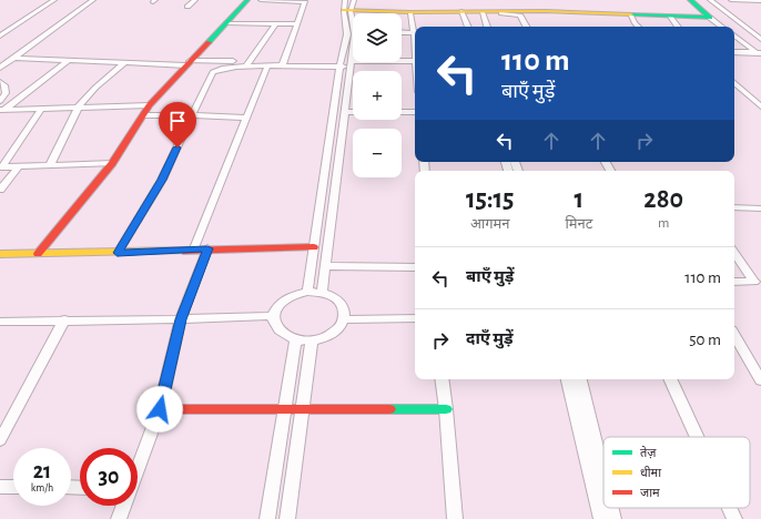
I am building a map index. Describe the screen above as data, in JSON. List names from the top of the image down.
{
  "legend": ["तेज़", "धीमा", "जाम"],
  "page": {
    "map_buttons": ["+", "−"],
    "turn": ["110 m", "बाएँ मुड़ें"],
    "eta": [
      "15:15",
      "आगमन",
      "1",
      "मिनट",
      "280",
      "m"
    ],
    "list": [
      {
        "name": "बाएँ मुड़ें",
        "value": "110 m"
      },
      {
        "name": "दाएँ मुड़ें",
        "value": "50 m"
      }
    ],
    "speed": "21 km/h",
    "limit": "30"
  }
}
